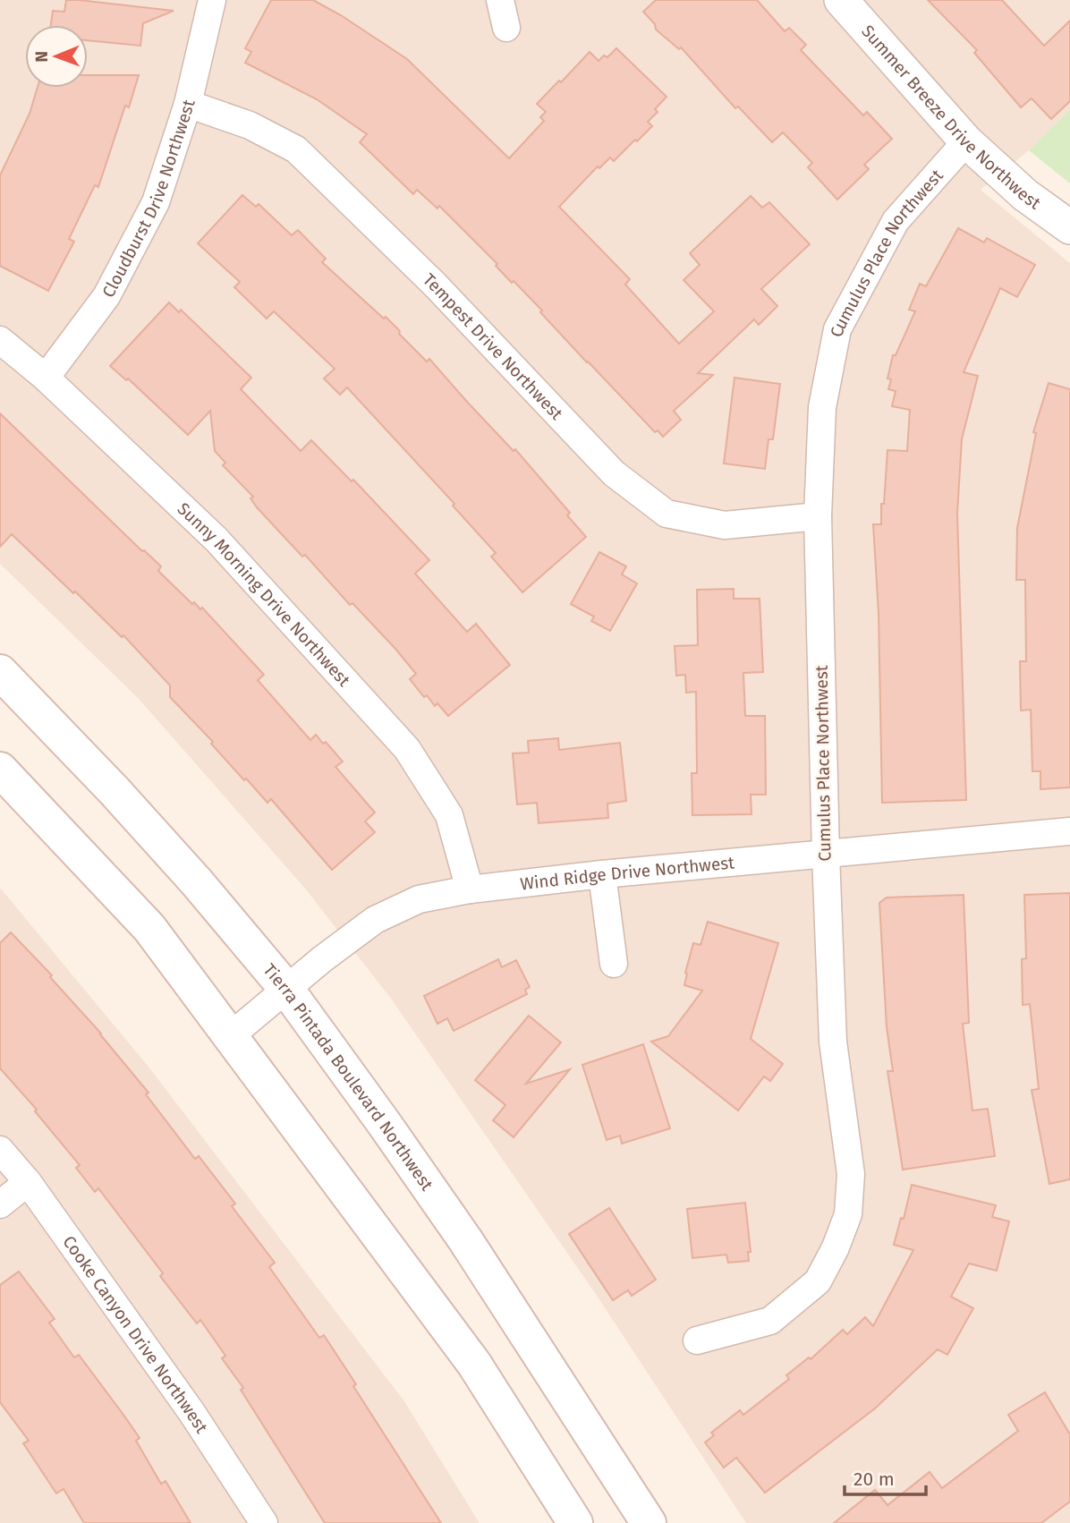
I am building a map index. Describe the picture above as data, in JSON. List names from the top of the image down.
{
  "streets": {
    "main road": ["Tierra Pintada Boulevard Northwest"],
    "street": [
      "Summer Breeze Drive Northwest",
      "Cloudburst Drive Northwest",
      "Cumulus Place Northwest",
      "Tempest Drive Northwest",
      "Sunny Morning Drive Northwest",
      "Wind Ridge Drive Northwest",
      "Cooke Canyon Drive Northwest"
    ]
  },
  "crossings": [
    ["Summer Breeze Drive Northwest", "Cumulus Place Northwest"],
    ["Cloudburst Drive Northwest", "Tempest Drive Northwest"],
    ["Cloudburst Drive Northwest", "Sunny Morning Drive Northwest"],
    ["Cumulus Place Northwest", "Tempest Drive Northwest"],
    ["Cumulus Place Northwest", "Wind Ridge Drive Northwest"],
    ["Sunny Morning Drive Northwest", "Wind Ridge Drive Northwest"],
    ["Wind Ridge Drive Northwest", "Tierra Pintada Boulevard Northwest"]
  ],
  "scale_bar": "20 m",
  "north": "left"
}
